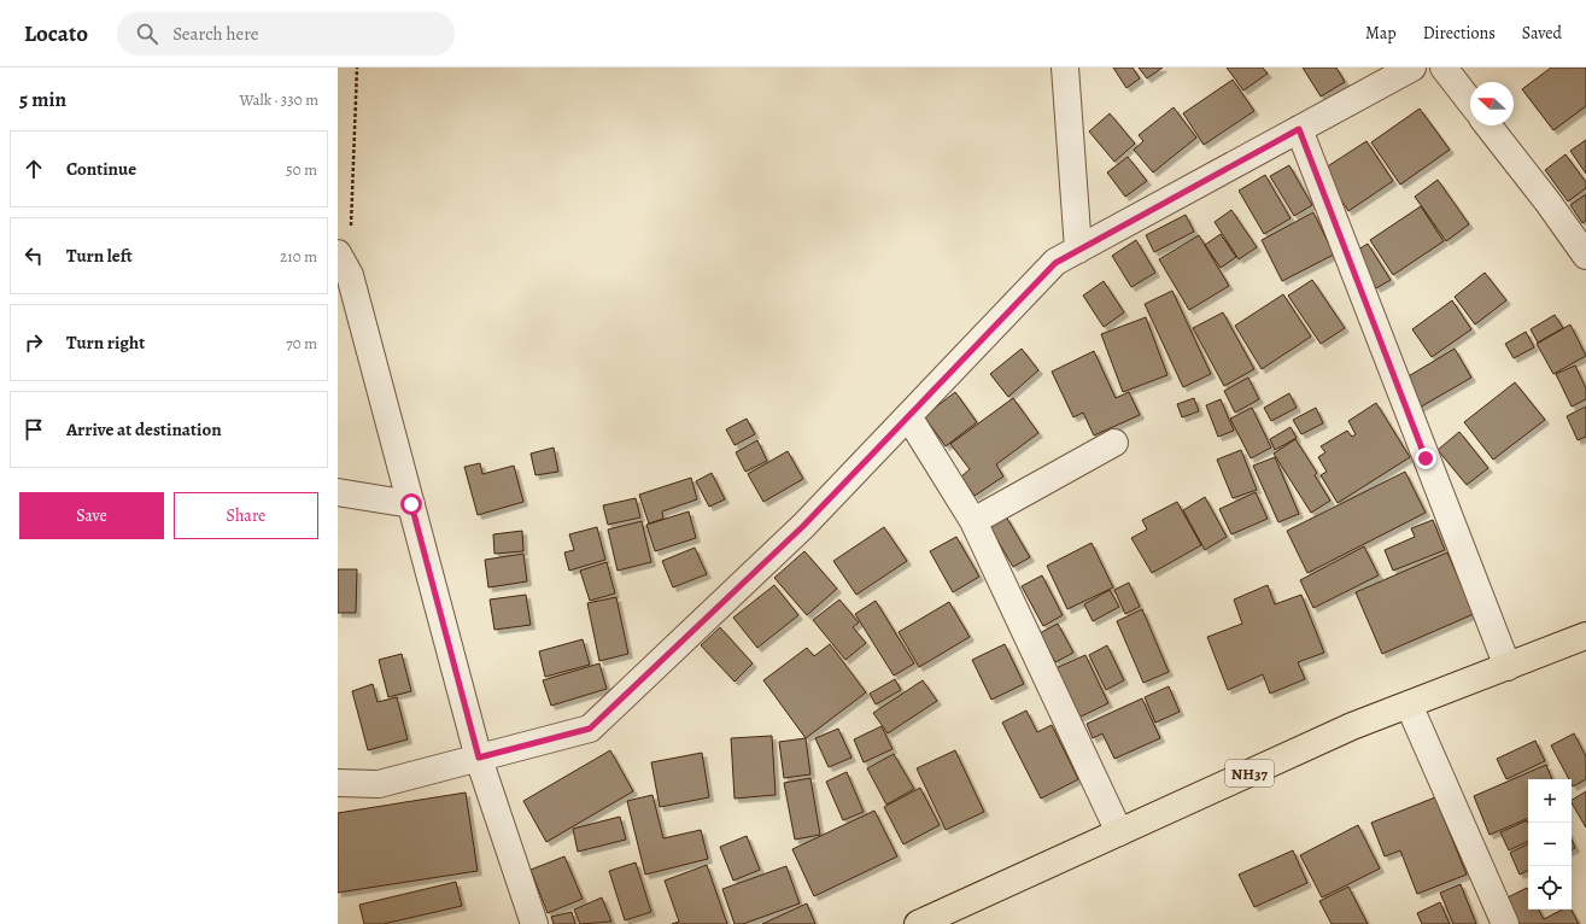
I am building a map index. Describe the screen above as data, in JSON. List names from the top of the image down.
{
  "streets": {
    "highway": ["NH37"]
  },
  "north": "left",
  "page": {
    "header": "Locato",
    "search": "Search here",
    "nav": ["Map", "Directions", "Saved"],
    "heading": ["5 min", "Walk · 330 m"],
    "list": [
      ["Continue", "50 m"],
      ["Turn left", "210 m"],
      ["Turn right", "70 m"],
      "Arrive at destination"
    ],
    "buttons": ["Save", "Share"],
    "map_buttons": ["+", "−"]
  }
}
